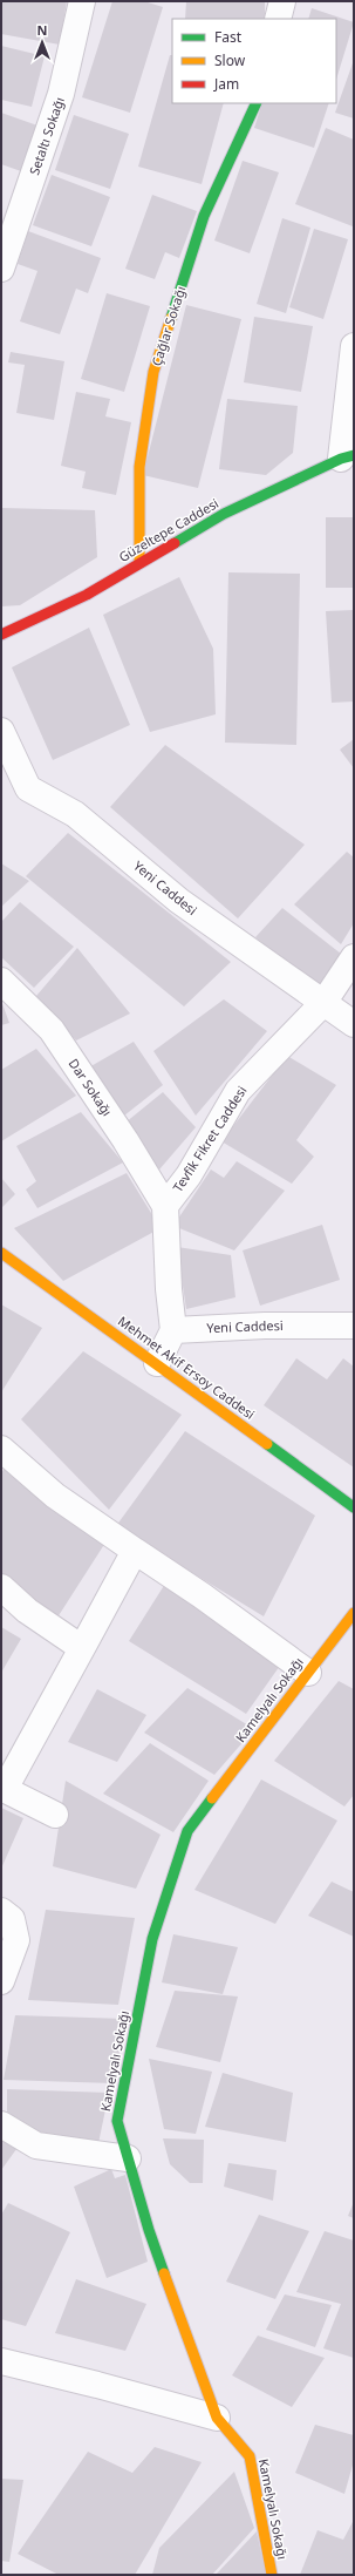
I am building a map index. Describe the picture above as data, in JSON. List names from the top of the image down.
{
  "streets": {
    "street": [
      "Setaltı Sokağı",
      "Çağlar Sokağı",
      "Güzeltepe Caddesi",
      "Yeni Caddesi",
      "Dar Sokağı",
      "Tevfik Fikret Caddesi",
      "Mehmet Akif Ersoy Caddesi",
      "Kamelyalı Sokağı"
    ]
  },
  "crossings": [
    ["Çağlar Sokağı", "Güzeltepe Caddesi"],
    ["Yeni Caddesi", "Tevfik Fikret Caddesi"],
    ["Dar Sokağı", "Tevfik Fikret Caddesi"]
  ],
  "legend": ["Fast", "Slow", "Jam"],
  "north": "top"
}
